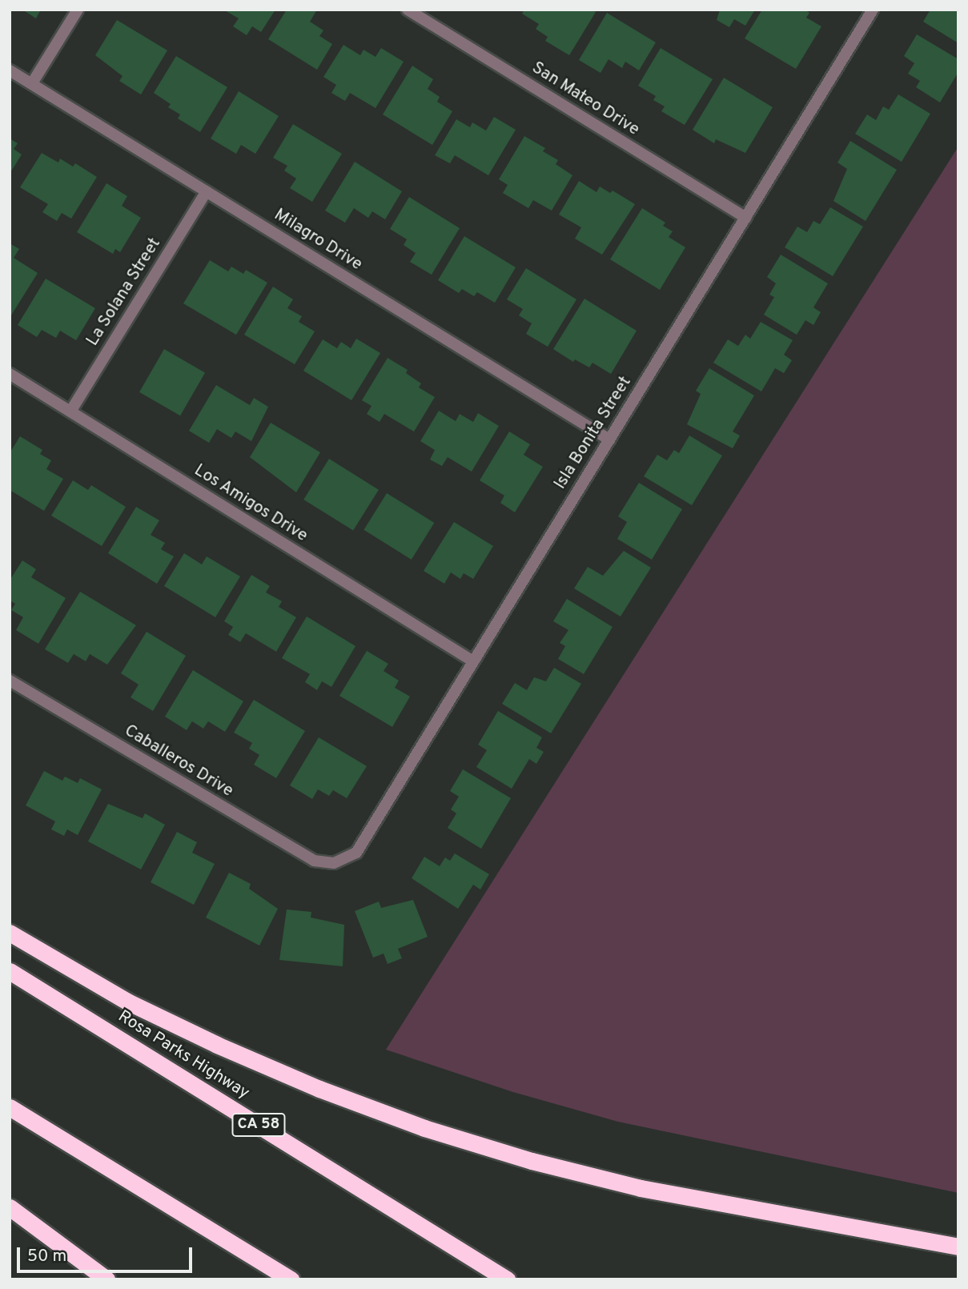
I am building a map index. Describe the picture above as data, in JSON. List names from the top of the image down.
{
  "streets": {
    "highway": ["Rosa Parks Highway", "CA 58"],
    "street": [
      "San Mateo Drive",
      "Milagro Drive",
      "La Solana Street",
      "Isla Bonita Street",
      "Los Amigos Drive",
      "Caballeros Drive"
    ]
  },
  "crossings": [
    ["San Mateo Drive", "Isla Bonita Street"],
    ["Milagro Drive", "La Solana Street"],
    ["Milagro Drive", "Isla Bonita Street"],
    ["La Solana Street", "Los Amigos Drive"],
    ["Isla Bonita Street", "Los Amigos Drive"],
    ["Isla Bonita Street", "Caballeros Drive"]
  ],
  "scale_bar": "50 m"
}
